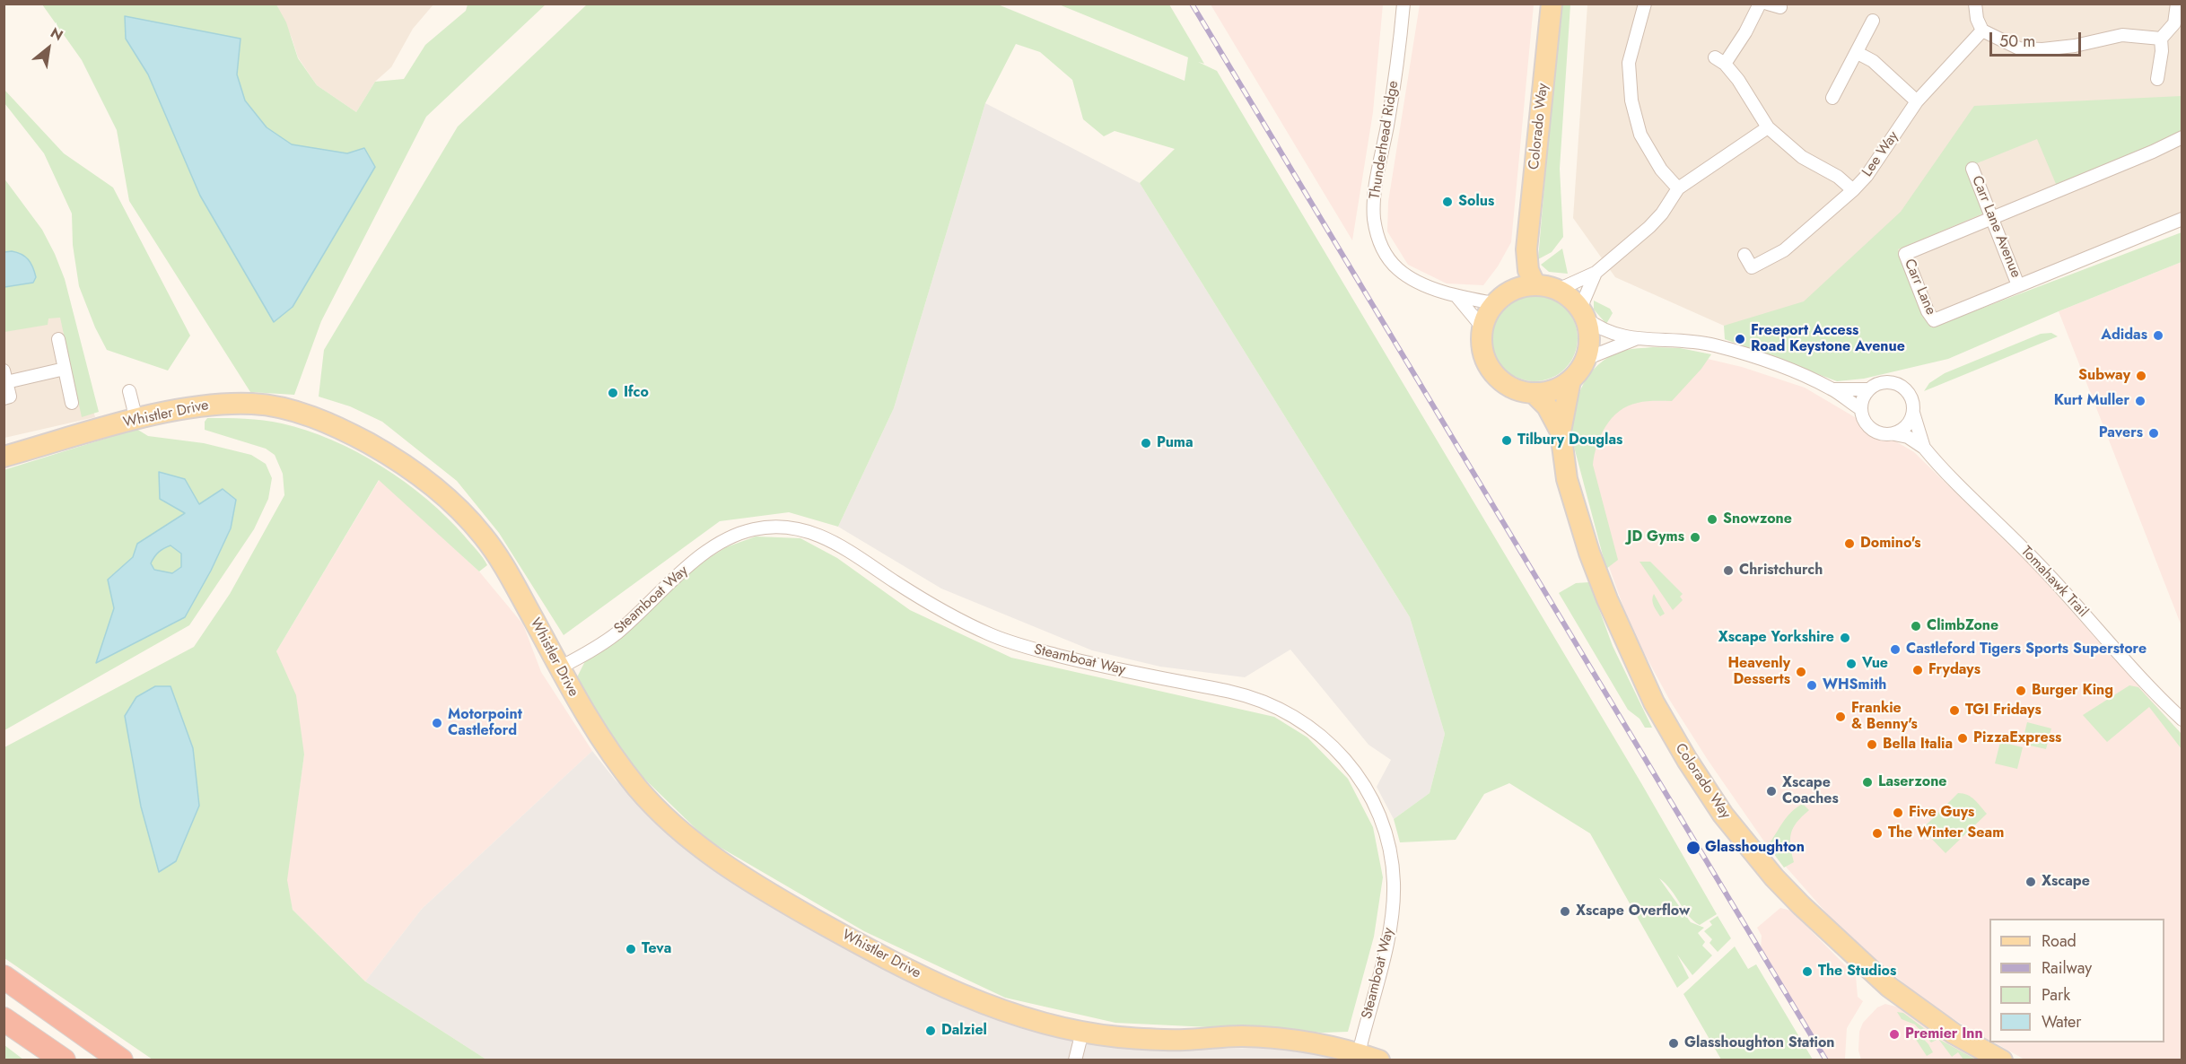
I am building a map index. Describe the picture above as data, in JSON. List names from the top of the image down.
{
  "streets": {
    "main road": ["Colorado Way", "Whistler Drive"],
    "street": [
      "Thunderhead Ridge",
      "Lee Way",
      "Carr Lane Avenue",
      "Carr Lane",
      "Tomahawk Trail",
      "Steamboat Way"
    ]
  },
  "crossings": [
    ["Colorado Way", "Thunderhead Ridge"],
    ["Colorado Way", "Tomahawk Trail"],
    ["Thunderhead Ridge", "Tomahawk Trail"],
    ["Carr Lane Avenue", "Carr Lane"],
    ["Whistler Drive", "Steamboat Way"]
  ],
  "places": [
    "Solus",
    "Adidas",
    "Freeport Access Road Keystone Avenue",
    "Subway",
    "Ifco",
    "Kurt Muller",
    "Pavers",
    "Tilbury Douglas",
    "Puma",
    "Snowzone",
    "JD Gyms",
    "Domino's",
    "Christchurch",
    "ClimbZone",
    "Xscape Yorkshire",
    "Castleford Tigers Sports Superstore",
    "Vue",
    "Frydays",
    "Heavenly Desserts",
    "WHSmith",
    "Burger King",
    "TGI Fridays",
    "Frankie & Benny's",
    "Motorpoint Castleford",
    "PizzaExpress",
    "Bella Italia",
    "Laserzone",
    "Xscape Coaches",
    "Five Guys",
    "The Winter Seam",
    "Glasshoughton",
    "Xscape",
    "Xscape Overflow",
    "Teva",
    "The Studios",
    "Dalziel",
    "Premier Inn",
    "Glasshoughton Station"
  ],
  "legend": [
    "Road",
    "Railway",
    "Park",
    "Water"
  ],
  "scale_bar": "50 m",
  "north": "top right"
}
